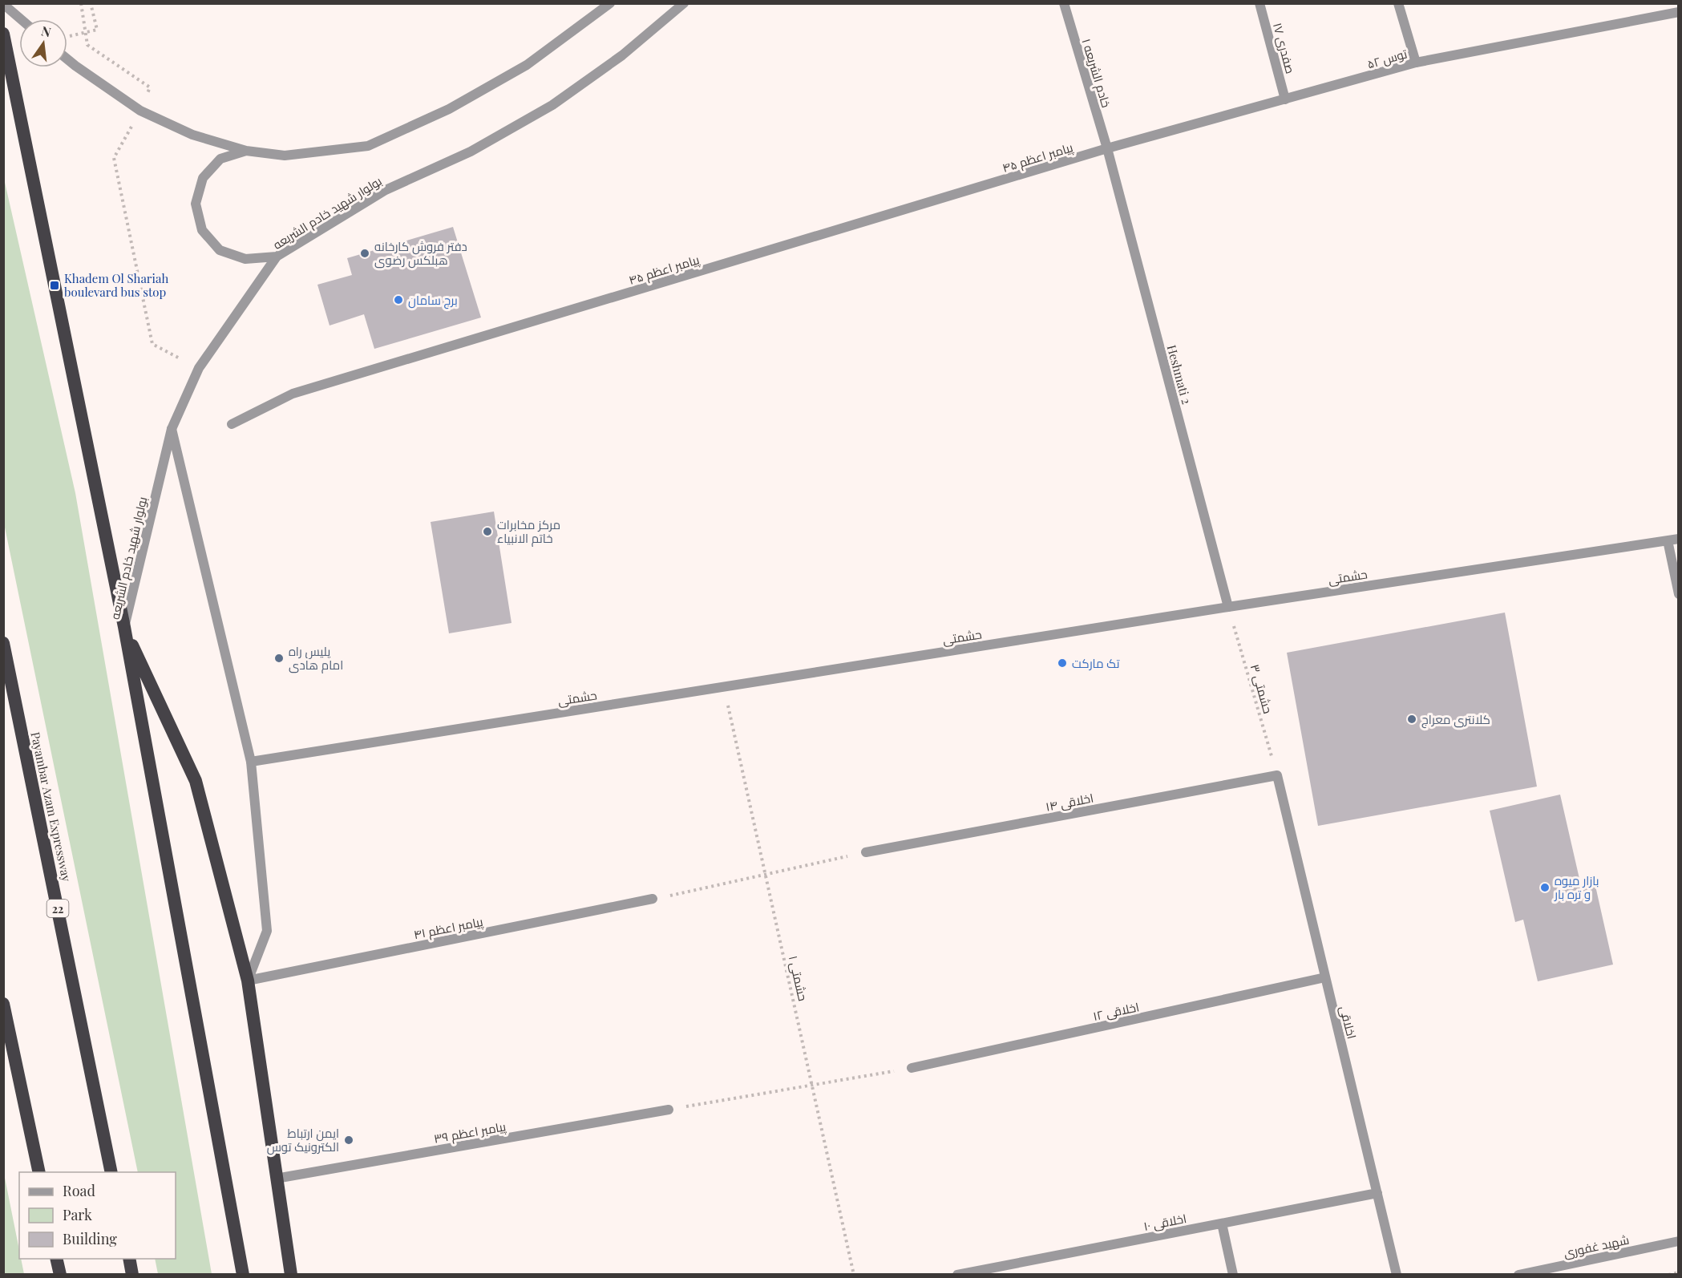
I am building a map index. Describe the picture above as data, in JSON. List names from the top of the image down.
{
  "streets": {
    "highway": ["Payambar Azam Expressway", "22"],
    "street": [
      "صفدری ۱۷",
      "توس ۵۲",
      "خادم الشریعه ۱",
      "پیامبر اعظم ۴۵",
      "بولوار شهید خادم الشریعه",
      "Heshmati 2",
      "حشمتی",
      "اخلاقی ۱۴",
      "پیامبر اعظم ۴۱",
      "اخلاقی ۱۲",
      "اخلاقی",
      "پیامبر اعظم ۳۹",
      "اخلاقی ۱۰",
      "شهید غفوری"
    ],
    "path": ["حشمتی ۳", "حشمتی ۱"]
  },
  "crossings": [
    ["صفدری ۱۷", "توس ۵۲"],
    ["توس ۵۲", "خادم الشریعه ۱"],
    ["توس ۵۲", "پیامبر اعظم ۴۵"],
    ["توس ۵۲", "Heshmati 2"],
    ["خادم الشریعه ۱", "پیامبر اعظم ۴۵"],
    ["خادم الشریعه ۱", "Heshmati 2"],
    ["پیامبر اعظم ۴۵", "Heshmati 2"],
    ["Heshmati 2", "حشمتی"],
    ["Heshmati 2", "حشمتی ۳"],
    ["حشمتی", "حشمتی ۳"],
    ["حشمتی", "حشمتی ۱"],
    ["حشمتی ۳", "اخلاقی ۱۴"],
    ["حشمتی ۳", "اخلاقی"],
    ["اخلاقی ۱۴", "اخلاقی"],
    ["اخلاقی ۱۲", "اخلاقی"],
    ["اخلاقی", "اخلاقی ۱۰"]
  ],
  "places": {
    "other": [
      "دفتر فروش کارخانه هبلکس رضوی",
      "برج سامان",
      "مرکز مخابرات خاتم الانبیاء",
      "پلیس راه امام هادی",
      "تک مارکت",
      "کلانتری معراج",
      "بازار میوه و تره بار",
      "ایمن ارتباط الکترونیک توس"
    ],
    "transit": ["Khadem Ol Shariah boulevard bus stop"]
  },
  "legend": ["Road", "Park", "Building"],
  "north": "top"
}
